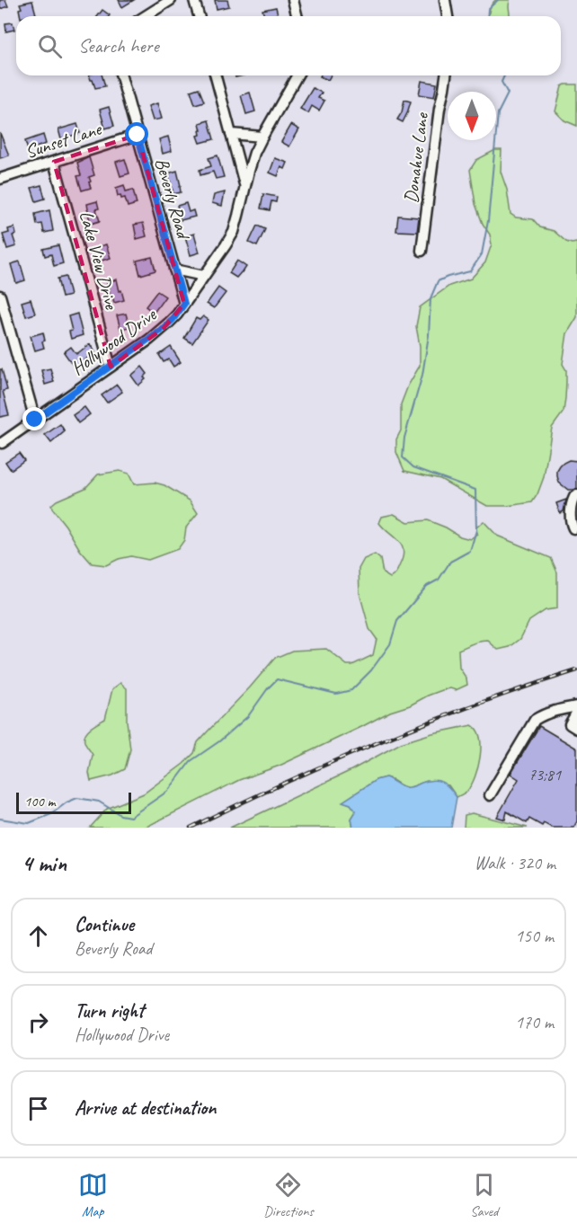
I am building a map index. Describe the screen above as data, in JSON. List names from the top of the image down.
{
  "streets": {
    "street": [
      "Sunset Lane",
      "Donahue Lane",
      "Beverly Road",
      "Lake View Drive",
      "Hollywood Drive"
    ]
  },
  "crossings": [
    ["Sunset Lane", "Beverly Road"],
    ["Sunset Lane", "Lake View Drive"],
    ["Beverly Road", "Hollywood Drive"],
    ["Lake View Drive", "Hollywood Drive"]
  ],
  "house_numbers": ["73;81"],
  "scale_bar": "100 m",
  "north": "bottom",
  "page": {
    "search": "Search here",
    "scale": "100 m",
    "heading": ["4 min", "Walk · 320 m"],
    "list": [
      ["Continue", "Beverly Road", "150 m"],
      ["Turn right", "Hollywood Drive", "170 m"],
      "Arrive at destination"
    ],
    "nav": ["Map", "Directions", "Saved"]
  }
}
